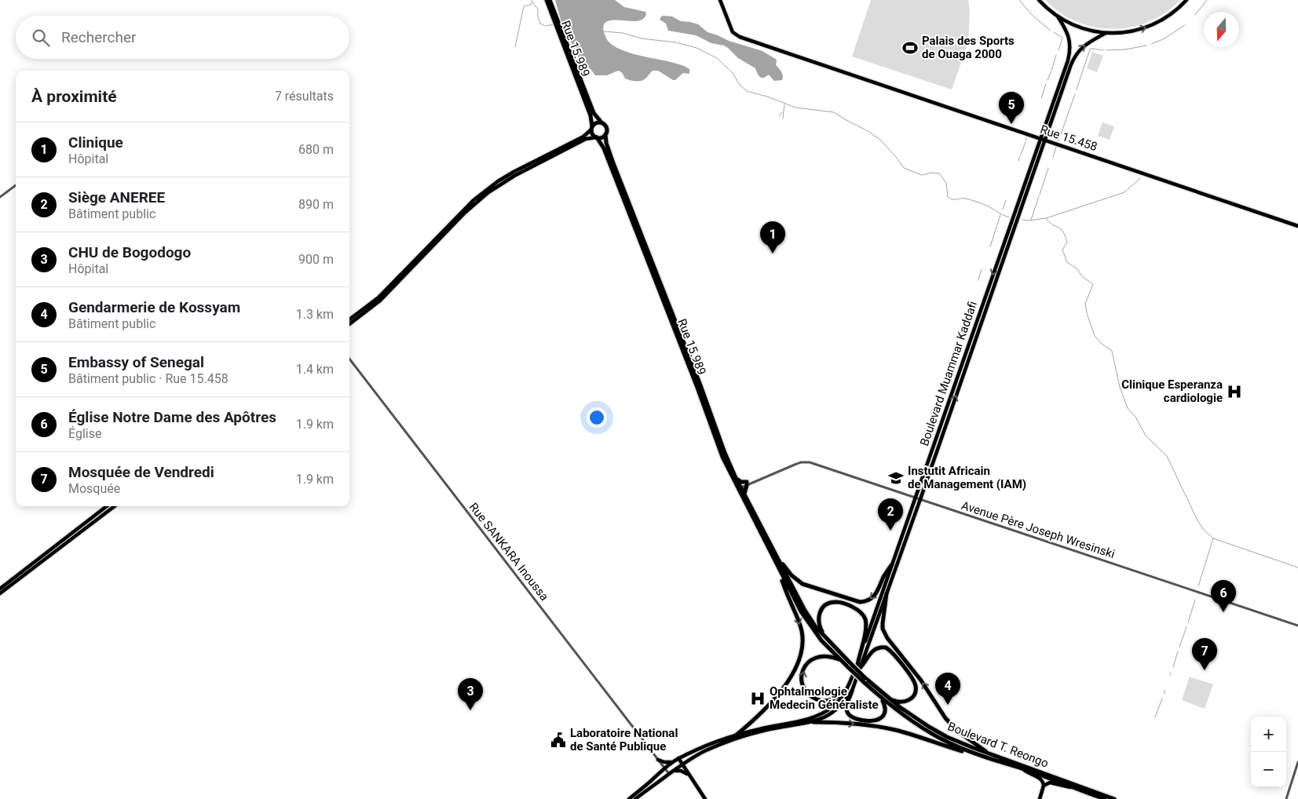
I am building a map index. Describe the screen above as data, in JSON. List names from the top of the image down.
{
  "streets": {
    "highway": ["Rue 15.989", "Boulevard T. Reongo"],
    "main road": ["Rue 15.458", "Boulevard Muammar Kaddafi"],
    "street": ["Avenue Père Joseph Wresinski", "Rue SANKARA Inoussa"]
  },
  "crossings": [
    ["Rue 15.989", "Avenue Père Joseph Wresinski"],
    ["Rue 15.458", "Boulevard Muammar Kaddafi"],
    ["Boulevard Muammar Kaddafi", "Avenue Père Joseph Wresinski"]
  ],
  "places": {
    "sports": ["Palais des Sports de Ouaga 2000"],
    "hospital": ["Clinique Esperanza cardiologie", "Ophtalmologie Medecin Généraliste"],
    "school or university": ["Instutit Africain de Management (IAM)"],
    "public building": ["Laboratoire National de Santé Publique"]
  },
  "north": "bottom",
  "page": {
    "search": "Rechercher",
    "heading": ["À proximité", "7 résultats"],
    "pins": [
      "5",
      "1",
      "2",
      "6",
      "7",
      "4",
      "3"
    ],
    "list": [
      {
        "mark": "1",
        "name": "Clinique",
        "note": "Hôpital",
        "value": "680 m"
      },
      {
        "mark": "2",
        "name": "Siège ANEREE",
        "note": "Bâtiment public",
        "value": "890 m"
      },
      {
        "mark": "3",
        "name": "CHU de Bogodogo",
        "note": "Hôpital",
        "value": "900 m"
      },
      {
        "mark": "4",
        "name": "Gendarmerie de Kossyam",
        "note": "Bâtiment public",
        "value": "1.3 km"
      },
      {
        "mark": "5",
        "name": "Embassy of Senegal",
        "note": "Bâtiment public · Rue 15.458",
        "value": "1.4 km"
      },
      {
        "mark": "6",
        "name": "Église Notre Dame des Apôtres",
        "note": "Église",
        "value": "1.9 km"
      },
      {
        "mark": "7",
        "name": "Mosquée de Vendredi",
        "note": "Mosquée",
        "value": "1.9 km"
      }
    ],
    "map_buttons": ["+", "−"]
  }
}
